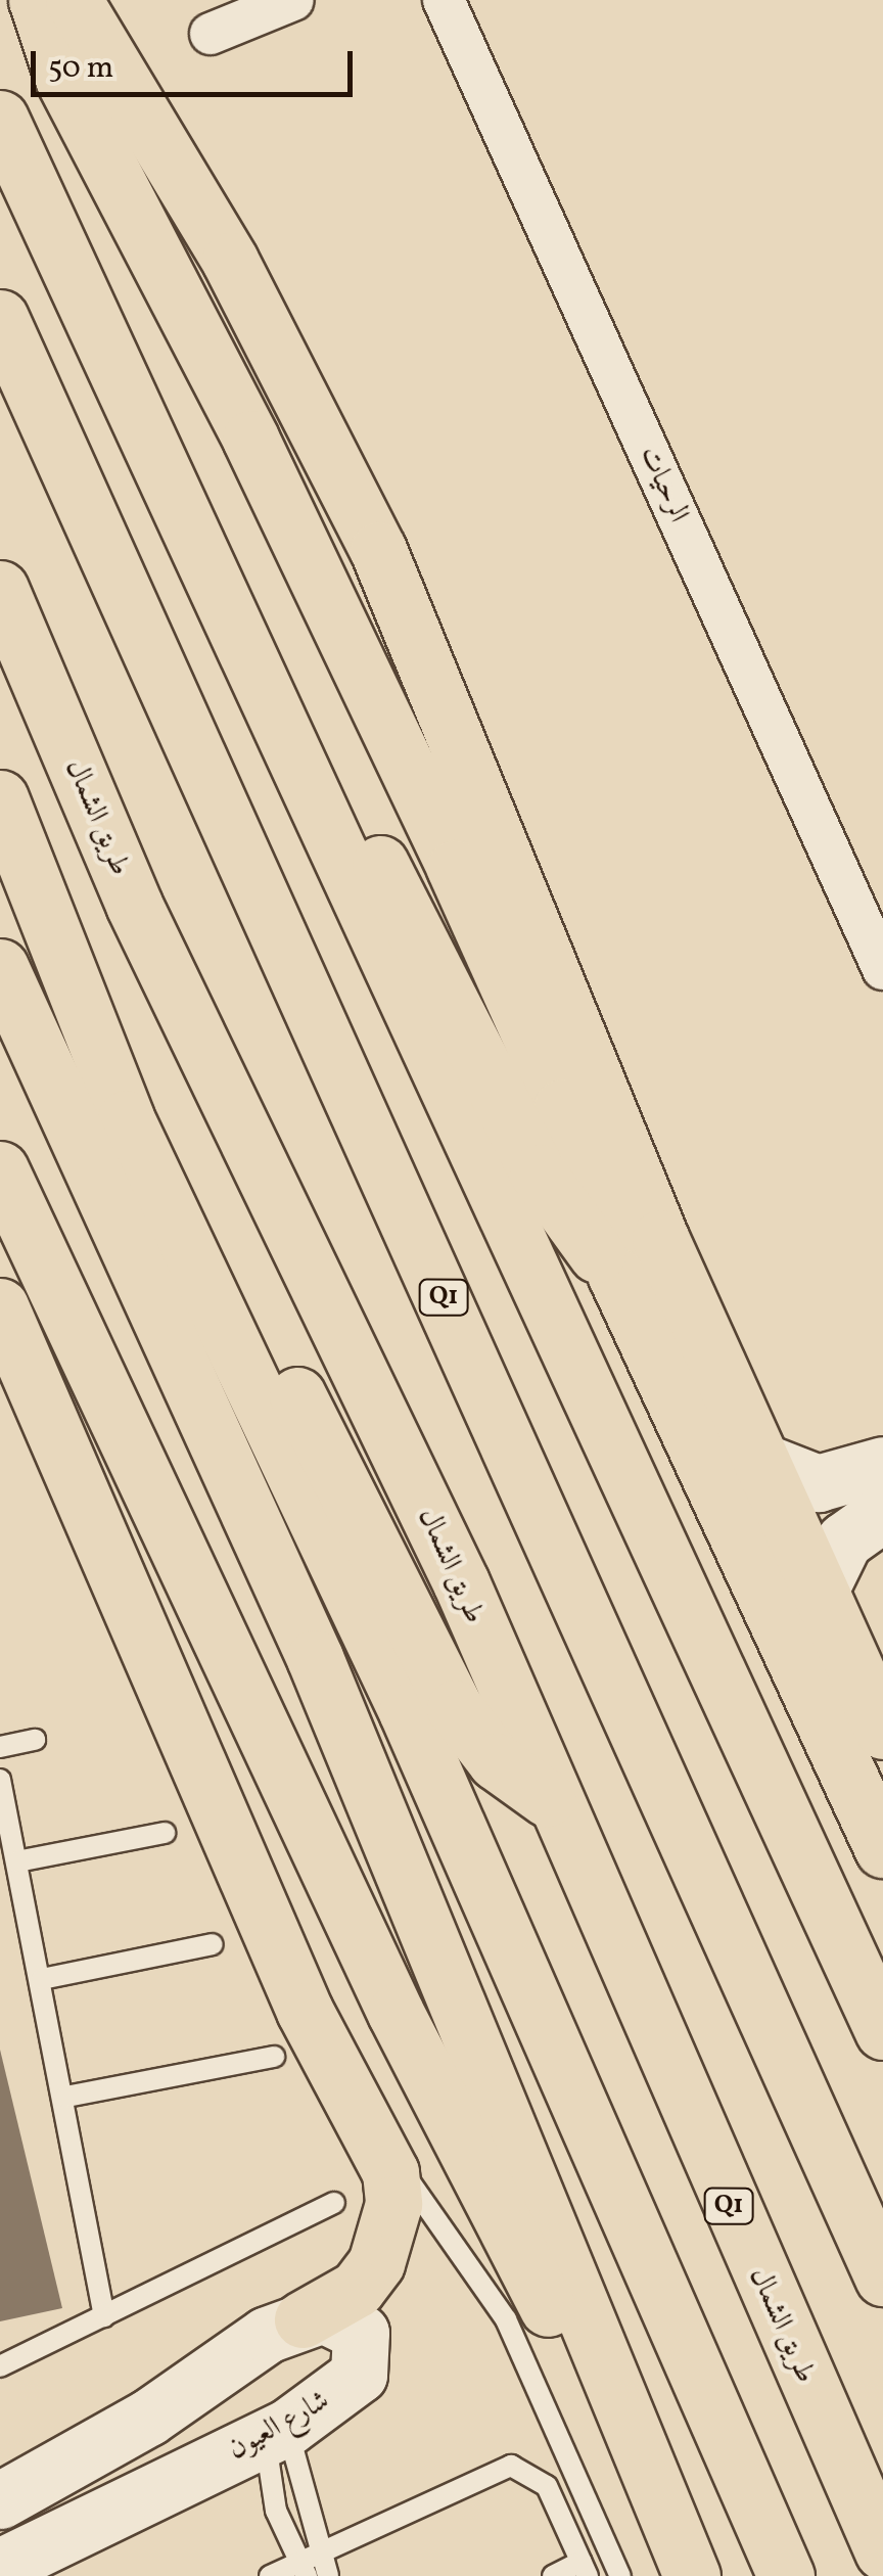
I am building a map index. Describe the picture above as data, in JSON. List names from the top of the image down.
{
  "streets": {
    "highway": ["طريق الشمال", "Q1"],
    "main road": ["شارع العيون"],
    "street": ["الرحيات"]
  },
  "scale_bar": "50 m"
}
